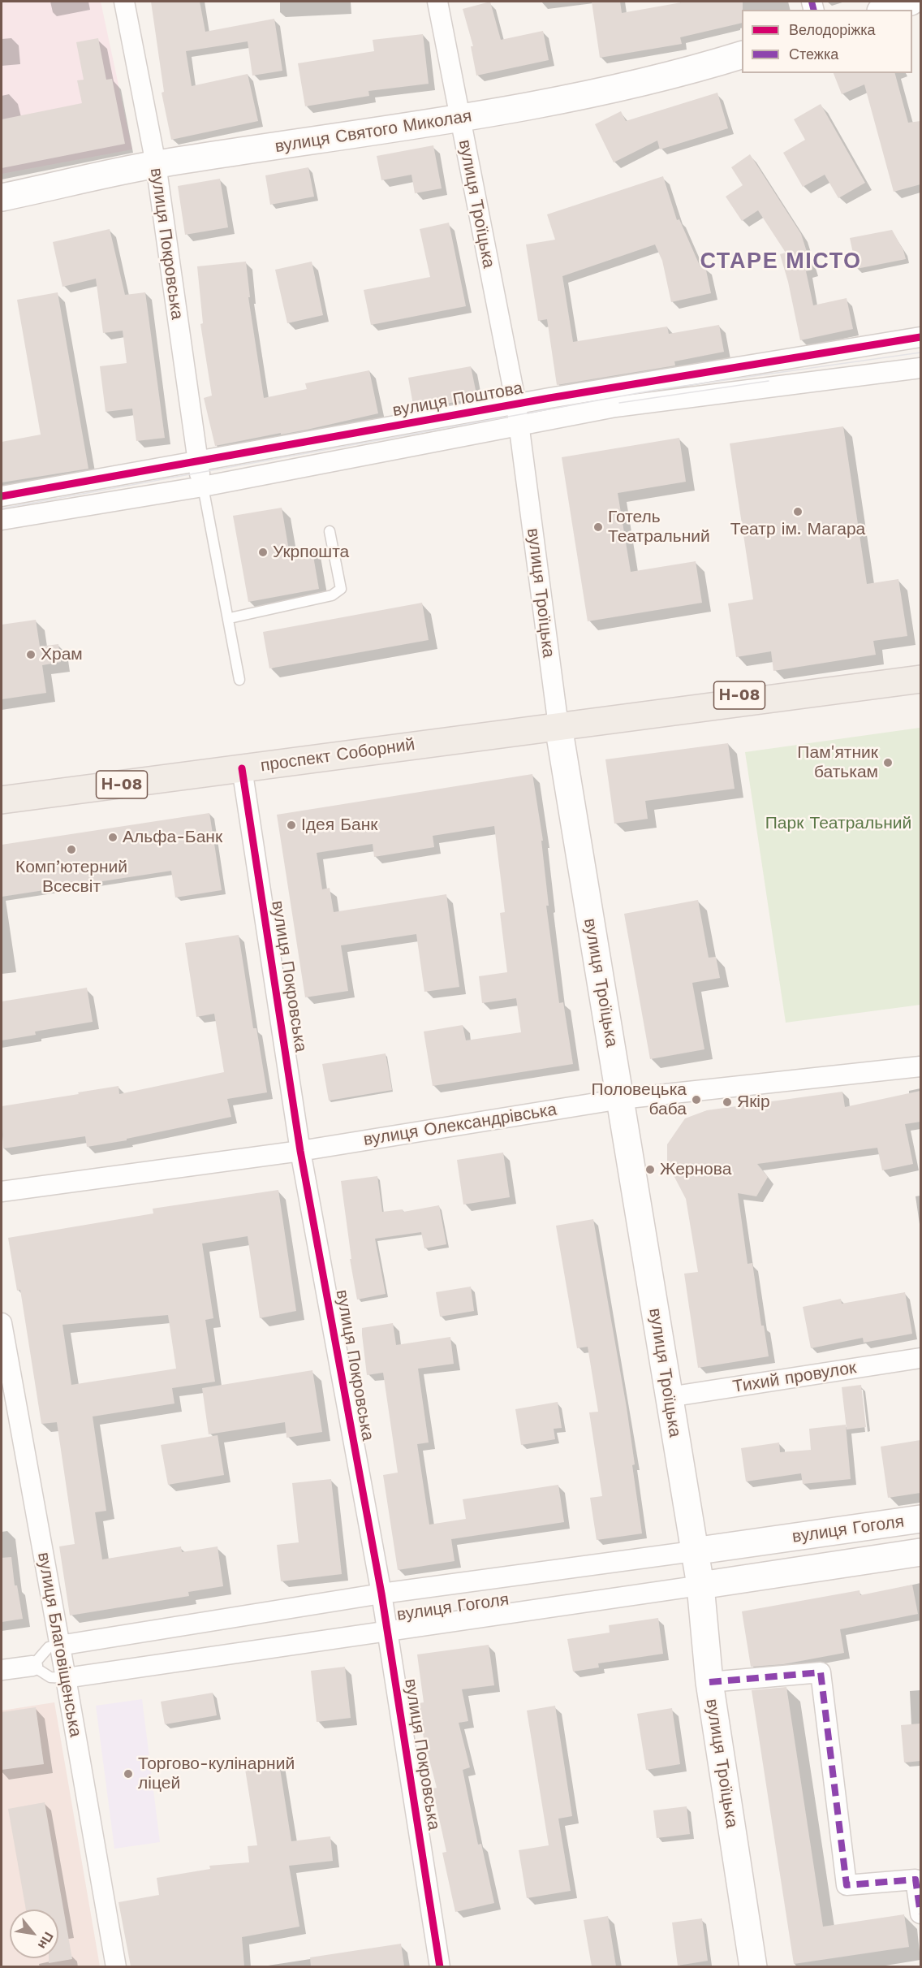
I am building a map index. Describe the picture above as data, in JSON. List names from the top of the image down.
{
  "streets": {
    "main road": [
      "вулиця Святого Миколая",
      "вулиця Троїцька",
      "Н-08",
      "проспект Соборний",
      "вулиця Гоголя"
    ],
    "street": [
      "вулиця Покровська",
      "вулиця Поштова",
      "вулиця Олександрівська",
      "Тихий провулок",
      "вулиця Благовіщенська"
    ]
  },
  "crossings": [
    ["вулиця Святого Миколая", "вулиця Троїцька"],
    ["вулиця Святого Миколая", "вулиця Покровська"],
    ["вулиця Троїцька", "вулиця Поштова"],
    ["вулиця Троїцька", "проспект Соборний"],
    ["вулиця Троїцька", "вулиця Олександрівська"],
    ["вулиця Троїцька", "Тихий провулок"],
    ["вулиця Троїцька", "вулиця Гоголя"],
    ["вулиця Покровська", "вулиця Поштова"],
    ["вулиця Покровська", "проспект Соборний"],
    ["вулиця Покровська", "вулиця Олександрівська"],
    ["вулиця Покровська", "вулиця Гоголя"],
    ["вулиця Гоголя", "вулиця Благовіщенська"]
  ],
  "districts": ["СТАРЕ МІСТО"],
  "parks": ["Парк Театральний"],
  "places": [
    "Театр ім. Магара",
    "Готель Театральний",
    "Укрпошта",
    "Храм",
    "Пам'ятник батькам",
    "Ідея Банк",
    "Альфа-Банк",
    "Комп’ютерний Всесвіт",
    "Половецька баба",
    "Якір",
    "Жернова",
    "Торгово-кулінарний ліцей"
  ],
  "legend": ["Велодоріжка", "Стежка"],
  "north": "bottom right"
}
